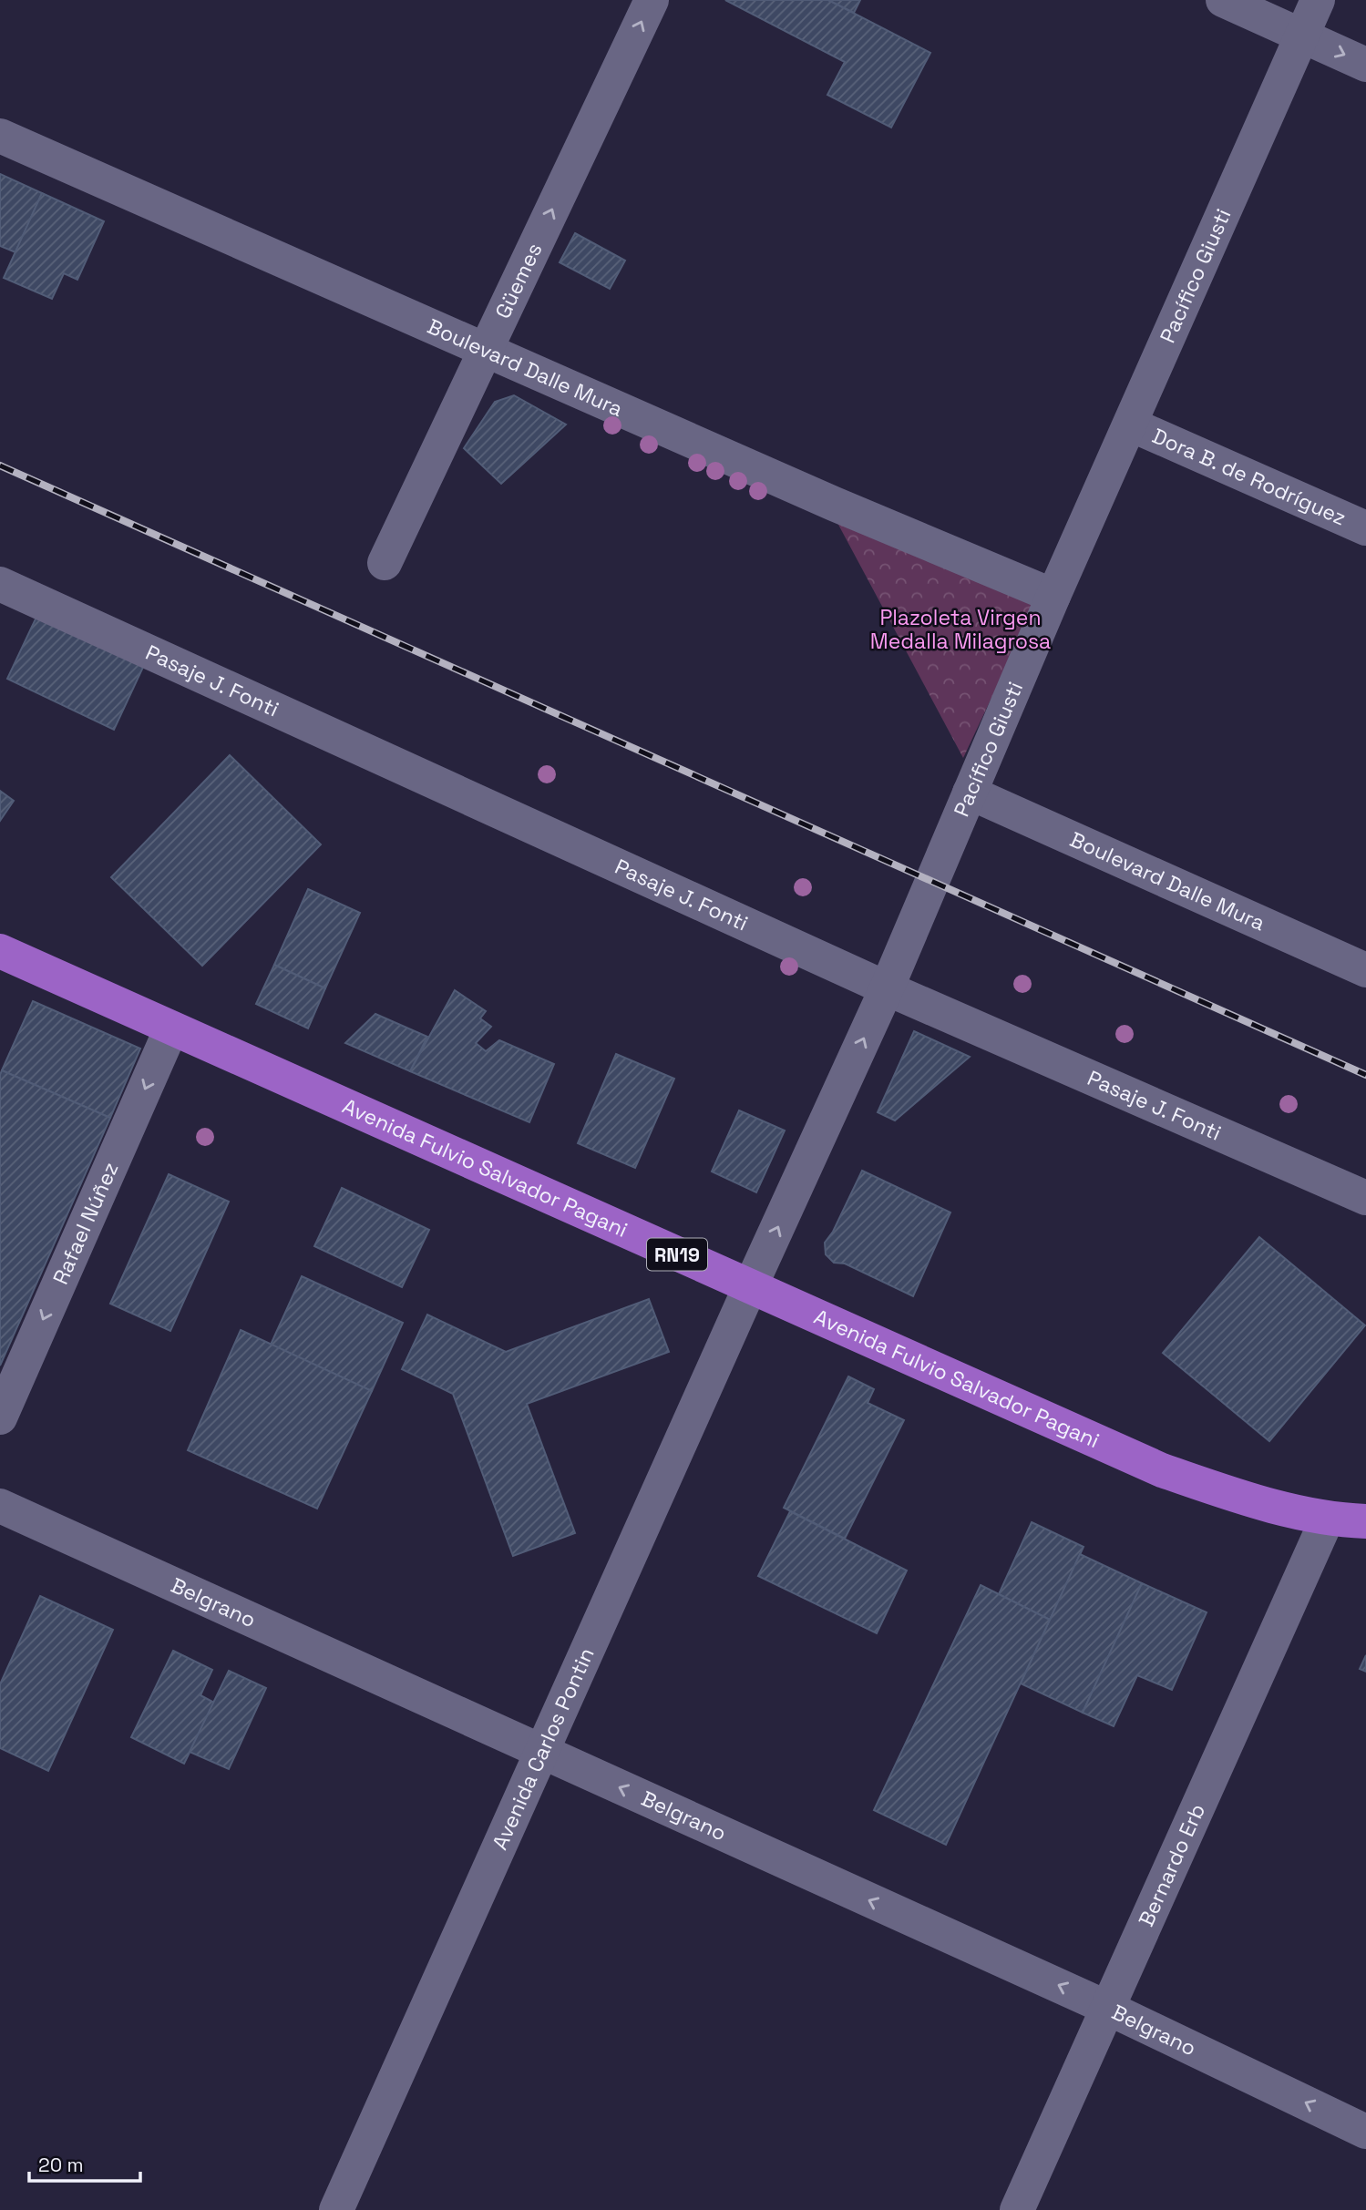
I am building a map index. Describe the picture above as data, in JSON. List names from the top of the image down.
{
  "streets": {
    "highway": ["Avenida Fulvio Salvador Pagani", "RN19"],
    "street": [
      "Pacífico Giusti",
      "Güemes",
      "Boulevard Dalle Mura",
      "Dora B. de Rodríguez",
      "Pasaje J. Fonti",
      "Rafael Núñez",
      "Belgrano",
      "Avenida Carlos Pontin",
      "Bernardo Erb"
    ]
  },
  "crossings": [
    ["Pacífico Giusti", "Boulevard Dalle Mura"],
    ["Pacífico Giusti", "Dora B. de Rodríguez"],
    ["Pacífico Giusti", "Pasaje J. Fonti"],
    ["Pacífico Giusti", "Avenida Fulvio Salvador Pagani"],
    ["Pacífico Giusti", "Avenida Carlos Pontin"],
    ["Güemes", "Boulevard Dalle Mura"],
    ["Avenida Fulvio Salvador Pagani", "Rafael Núñez"],
    ["Avenida Fulvio Salvador Pagani", "Avenida Carlos Pontin"],
    ["Avenida Fulvio Salvador Pagani", "Bernardo Erb"],
    ["Belgrano", "Avenida Carlos Pontin"],
    ["Belgrano", "Bernardo Erb"]
  ],
  "one_way": ["Güemes", "Rafael Núñez", "Belgrano"],
  "parks": ["Plazoleta Virgen Medalla Milagrosa"],
  "scale_bar": "20 m"
}
